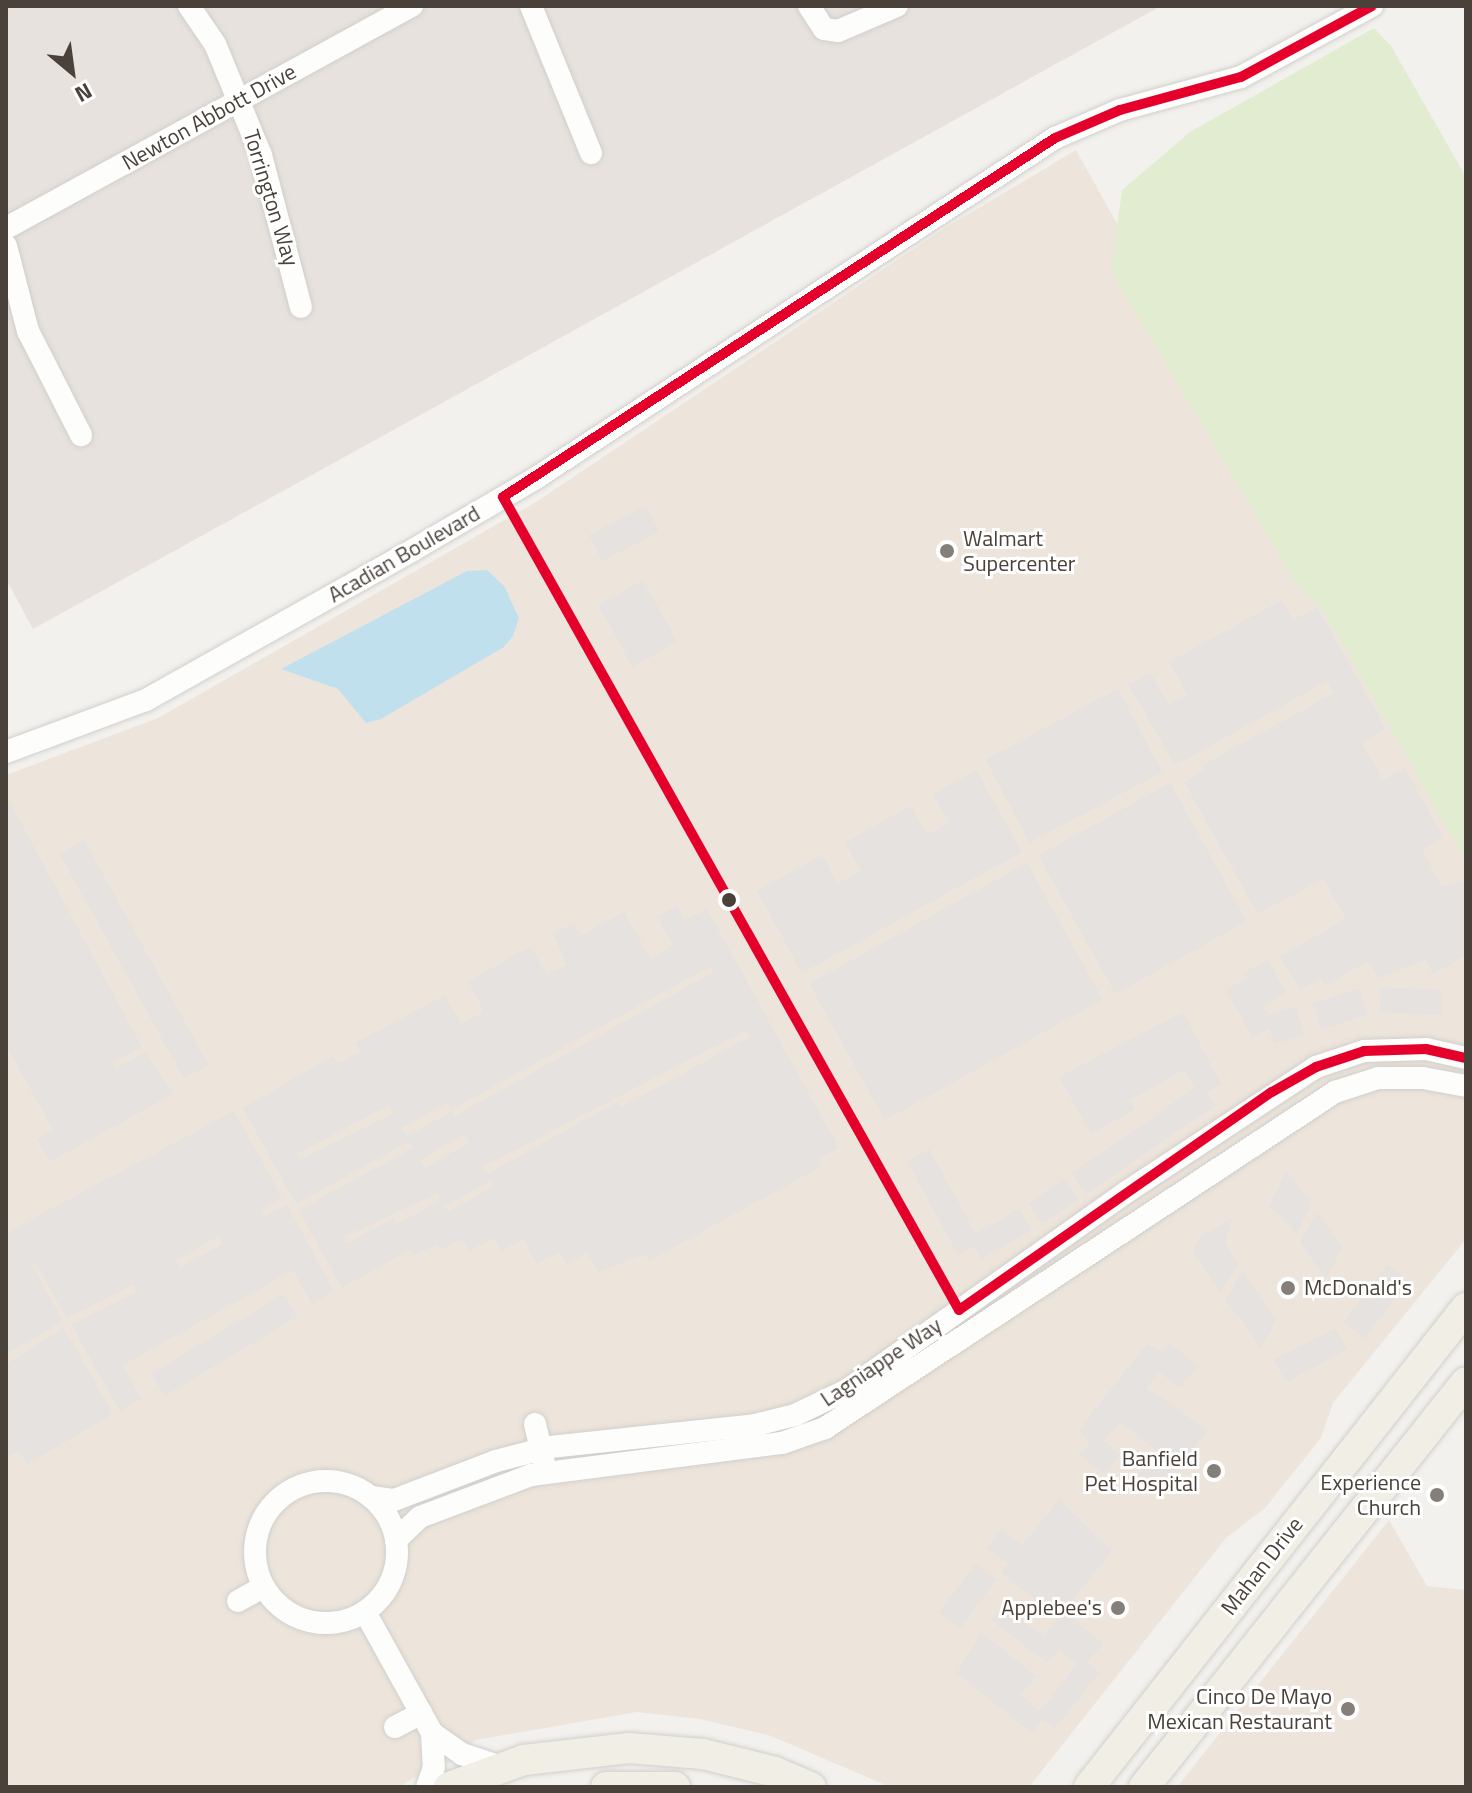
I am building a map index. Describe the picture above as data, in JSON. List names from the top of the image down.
{
  "streets": {
    "main road": ["Mahan Drive"],
    "street": [
      "Newton Abbott Drive",
      "Torrington Way",
      "Acadian Boulevard",
      "Lagniappe Way"
    ]
  },
  "crossings": [
    ["Newton Abbott Drive", "Torrington Way"]
  ],
  "places": [
    "Walmart Supercenter",
    "McDonald's",
    "Banfield Pet Hospital",
    "Experience Church",
    "Applebee's",
    "Cinco De Mayo Mexican Restaurant"
  ],
  "north": "bottom right"
}
